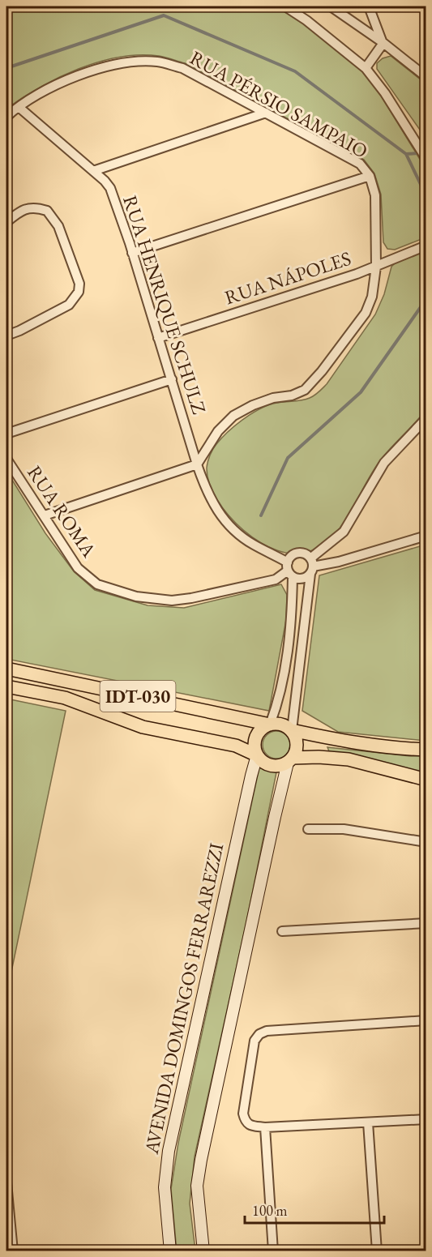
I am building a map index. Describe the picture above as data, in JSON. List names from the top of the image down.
{
  "streets": {
    "main road": ["IDT-030", "AVENIDA DOMINGOS FERRAREZZI"],
    "street": [
      "RUA PÉRSIO SAMPAIO",
      "RUA NÁPOLES",
      "RUA HENRIQUE SCHULZ",
      "RUA ROMA"
    ]
  },
  "crossings": [
    ["RUA PÉRSIO SAMPAIO", "RUA NÁPOLES"],
    ["RUA PÉRSIO SAMPAIO", "RUA HENRIQUE SCHULZ"],
    ["RUA NÁPOLES", "RUA HENRIQUE SCHULZ"],
    ["IDT-030", "AVENIDA DOMINGOS FERRAREZZI"]
  ],
  "scale_bar": "100 m"
}
